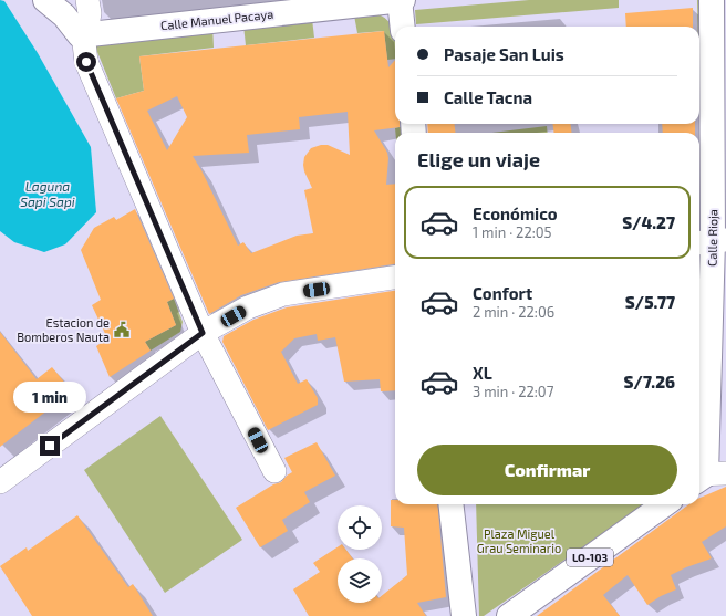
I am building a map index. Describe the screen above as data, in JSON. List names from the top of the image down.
{
  "streets": {
    "main road": ["Calle Manuel Pacaya", "Calle Rioja", "LO-103"]
  },
  "water": ["Laguna Sapi Sapi"],
  "parks": ["Plaza Miguel Grau Seminario"],
  "places": {
    "public building": ["Estacion de Bomberos Nauta"]
  },
  "page": {
    "banner": ["Pasaje San Luis", "Calle Tacna"],
    "heading": "Elige un viaje",
    "list": [
      {
        "name": "Económico",
        "note": "1 min · 22:05",
        "value": "S/4.27"
      },
      {
        "name": "Confort",
        "note": "2 min · 22:06",
        "value": "S/5.77"
      },
      {
        "name": "XL",
        "note": "3 min · 22:07",
        "value": "S/7.26"
      }
    ],
    "bubble": "1 min",
    "buttons": "Confirmar"
  }
}
